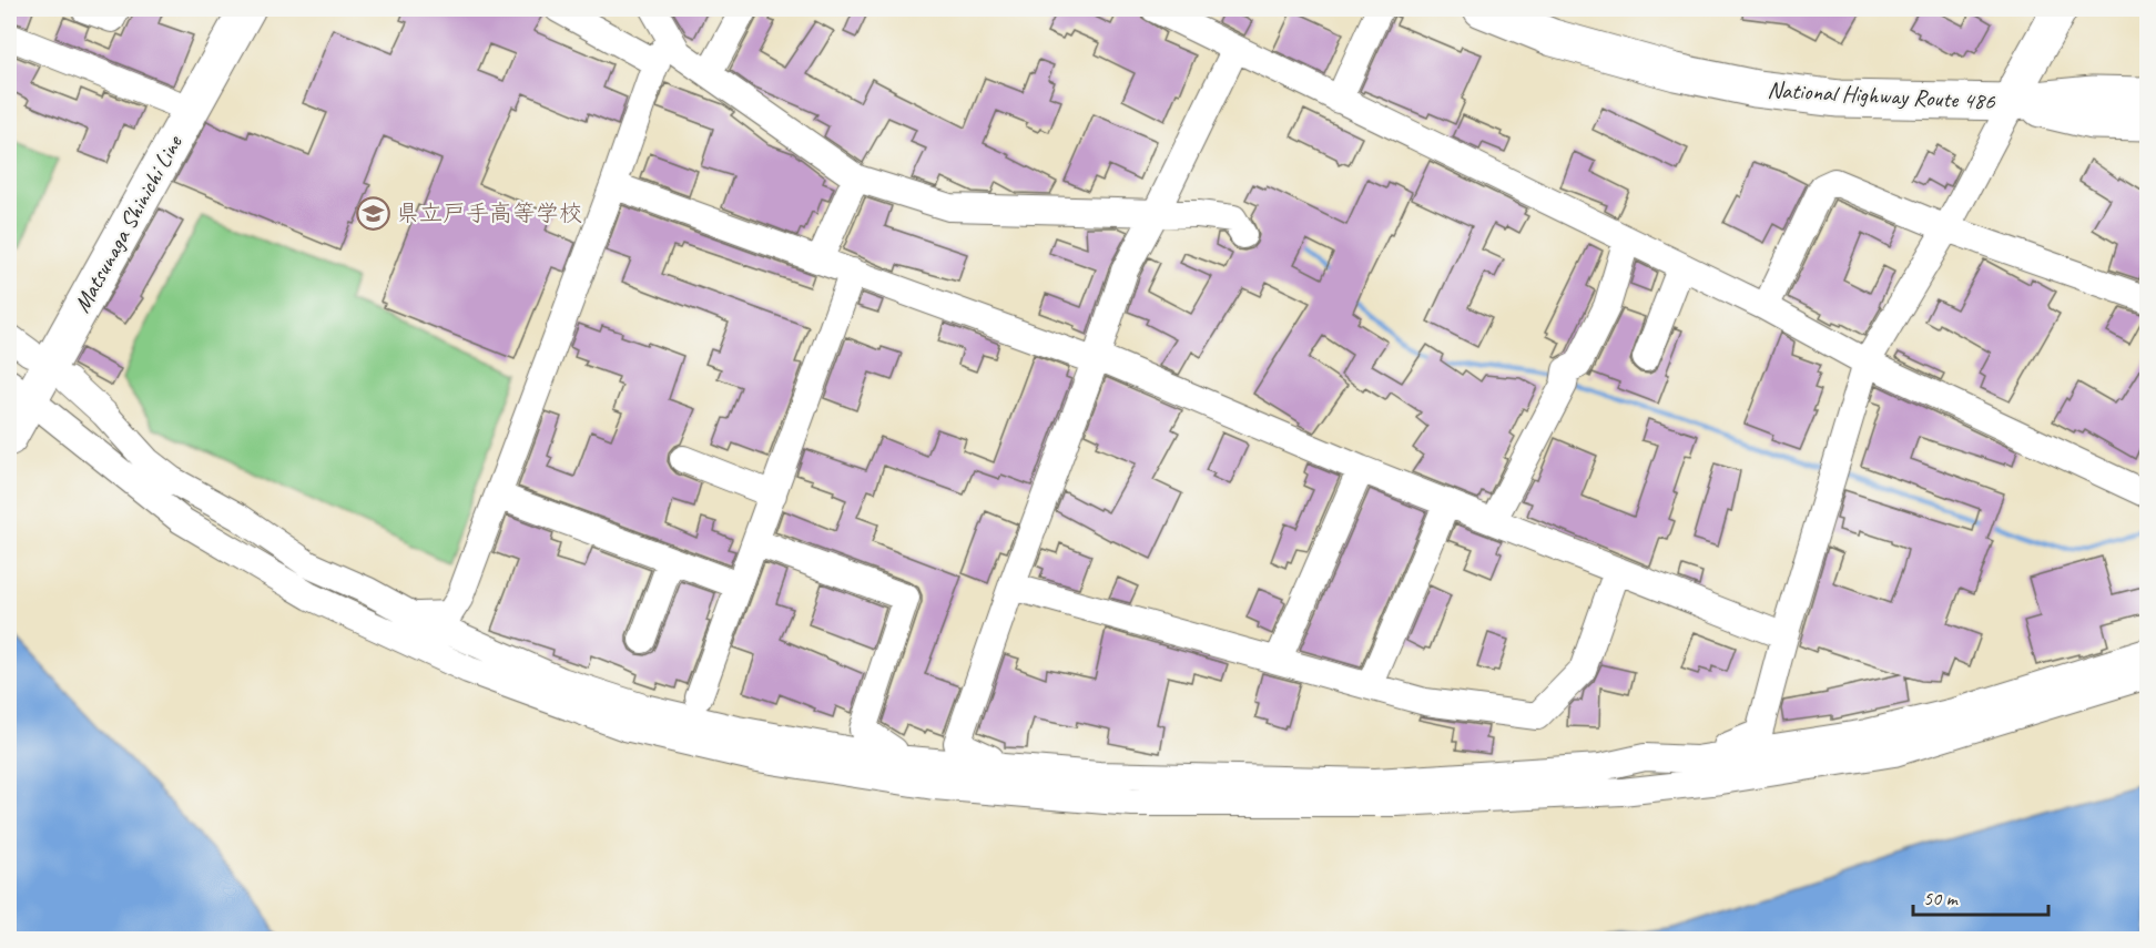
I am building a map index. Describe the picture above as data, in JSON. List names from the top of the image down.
{
  "streets": {
    "highway": ["National Highway Route 486"],
    "main road": ["Matsunaga Shinichi Line"]
  },
  "places": {
    "school or university": ["県立戸手高等学校"]
  },
  "scale_bar": "50 m"
}
